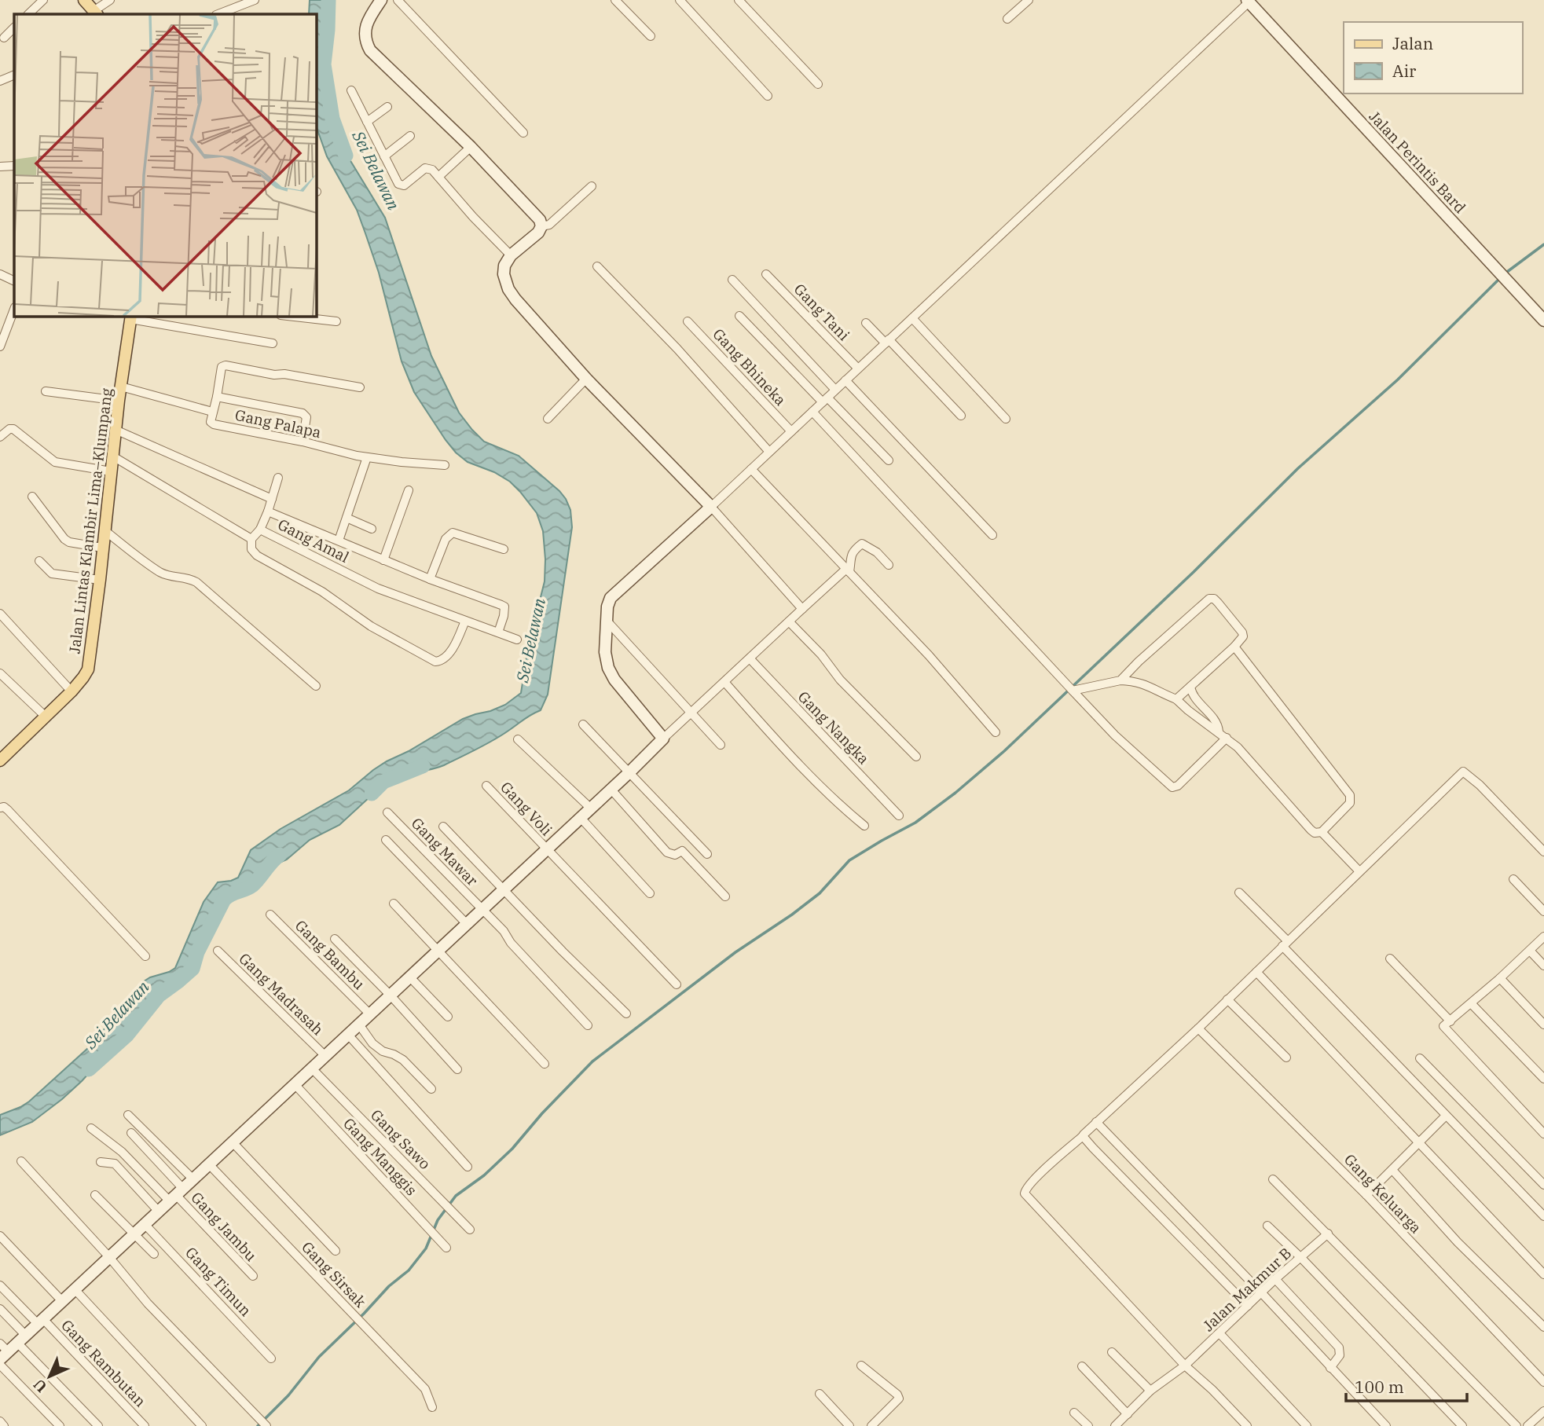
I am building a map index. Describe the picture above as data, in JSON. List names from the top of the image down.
{
  "streets": {
    "main road": ["Jalan Lintas Klambir Lima–Klumpang"],
    "street": [
      "Jalan Perintis Bard",
      "Gang Tani",
      "Gang Bhineka",
      "Gang Palapa",
      "Gang Amal",
      "Gang Nangka",
      "Gang Voli",
      "Gang Mawar",
      "Gang Bambu",
      "Gang Madrasah",
      "Gang Sawo",
      "Gang Manggis",
      "Gang Keluarga",
      "Gang Jambu",
      "Gang Sirsak",
      "Gang Timun",
      "Jalan Makmur B",
      "Gang Rambutan"
    ]
  },
  "water": ["Sei Belawan"],
  "legend": ["Jalan", "Air"],
  "scale_bar": "100 m",
  "north": "bottom left"
}
